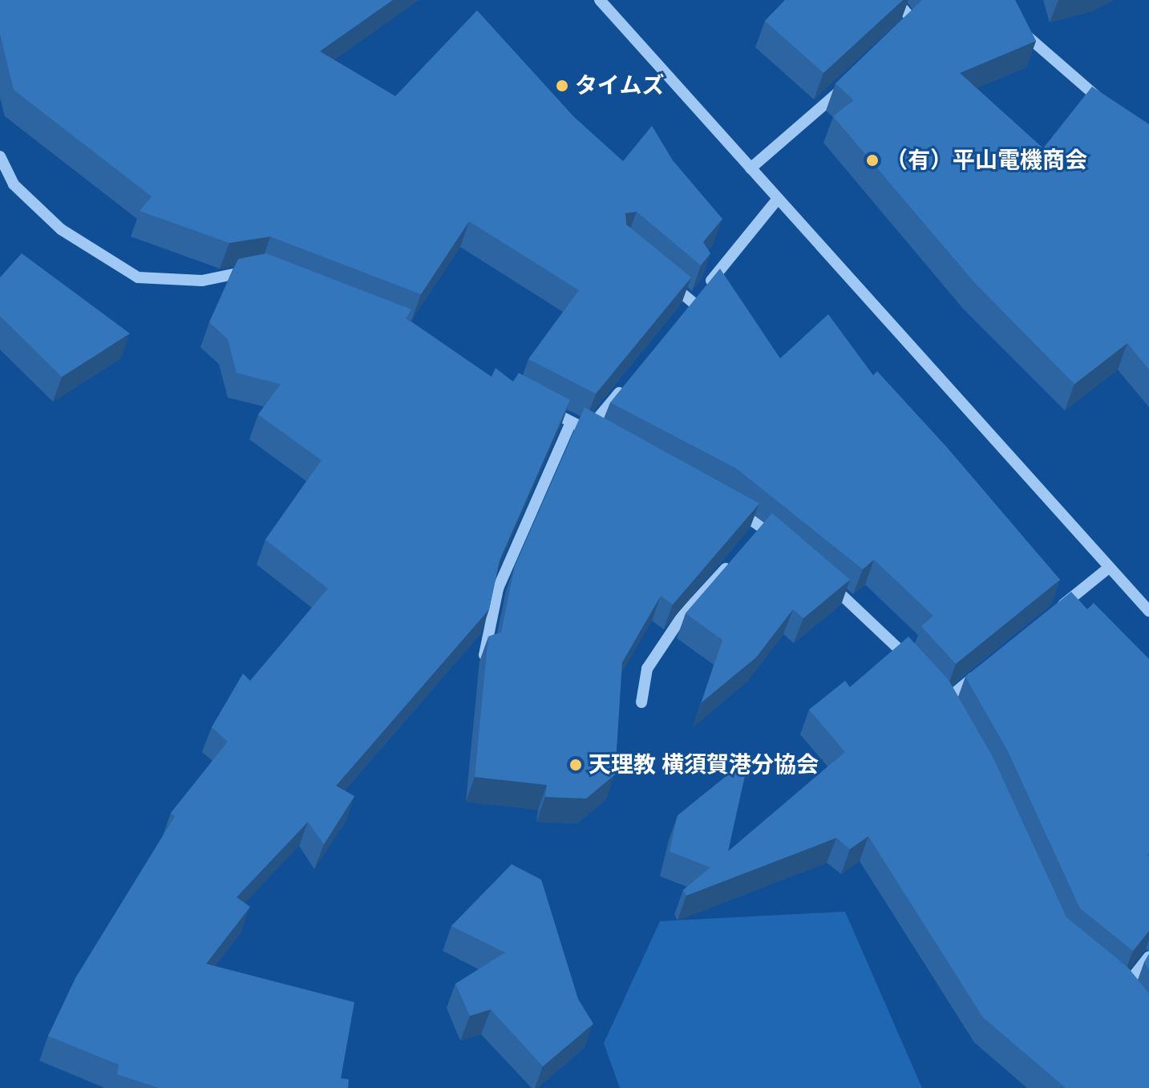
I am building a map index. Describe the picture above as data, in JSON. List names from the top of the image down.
{
  "places": ["タイムズ", "（有）平山電機商会", "天理教 横須賀港分協会"]
}
